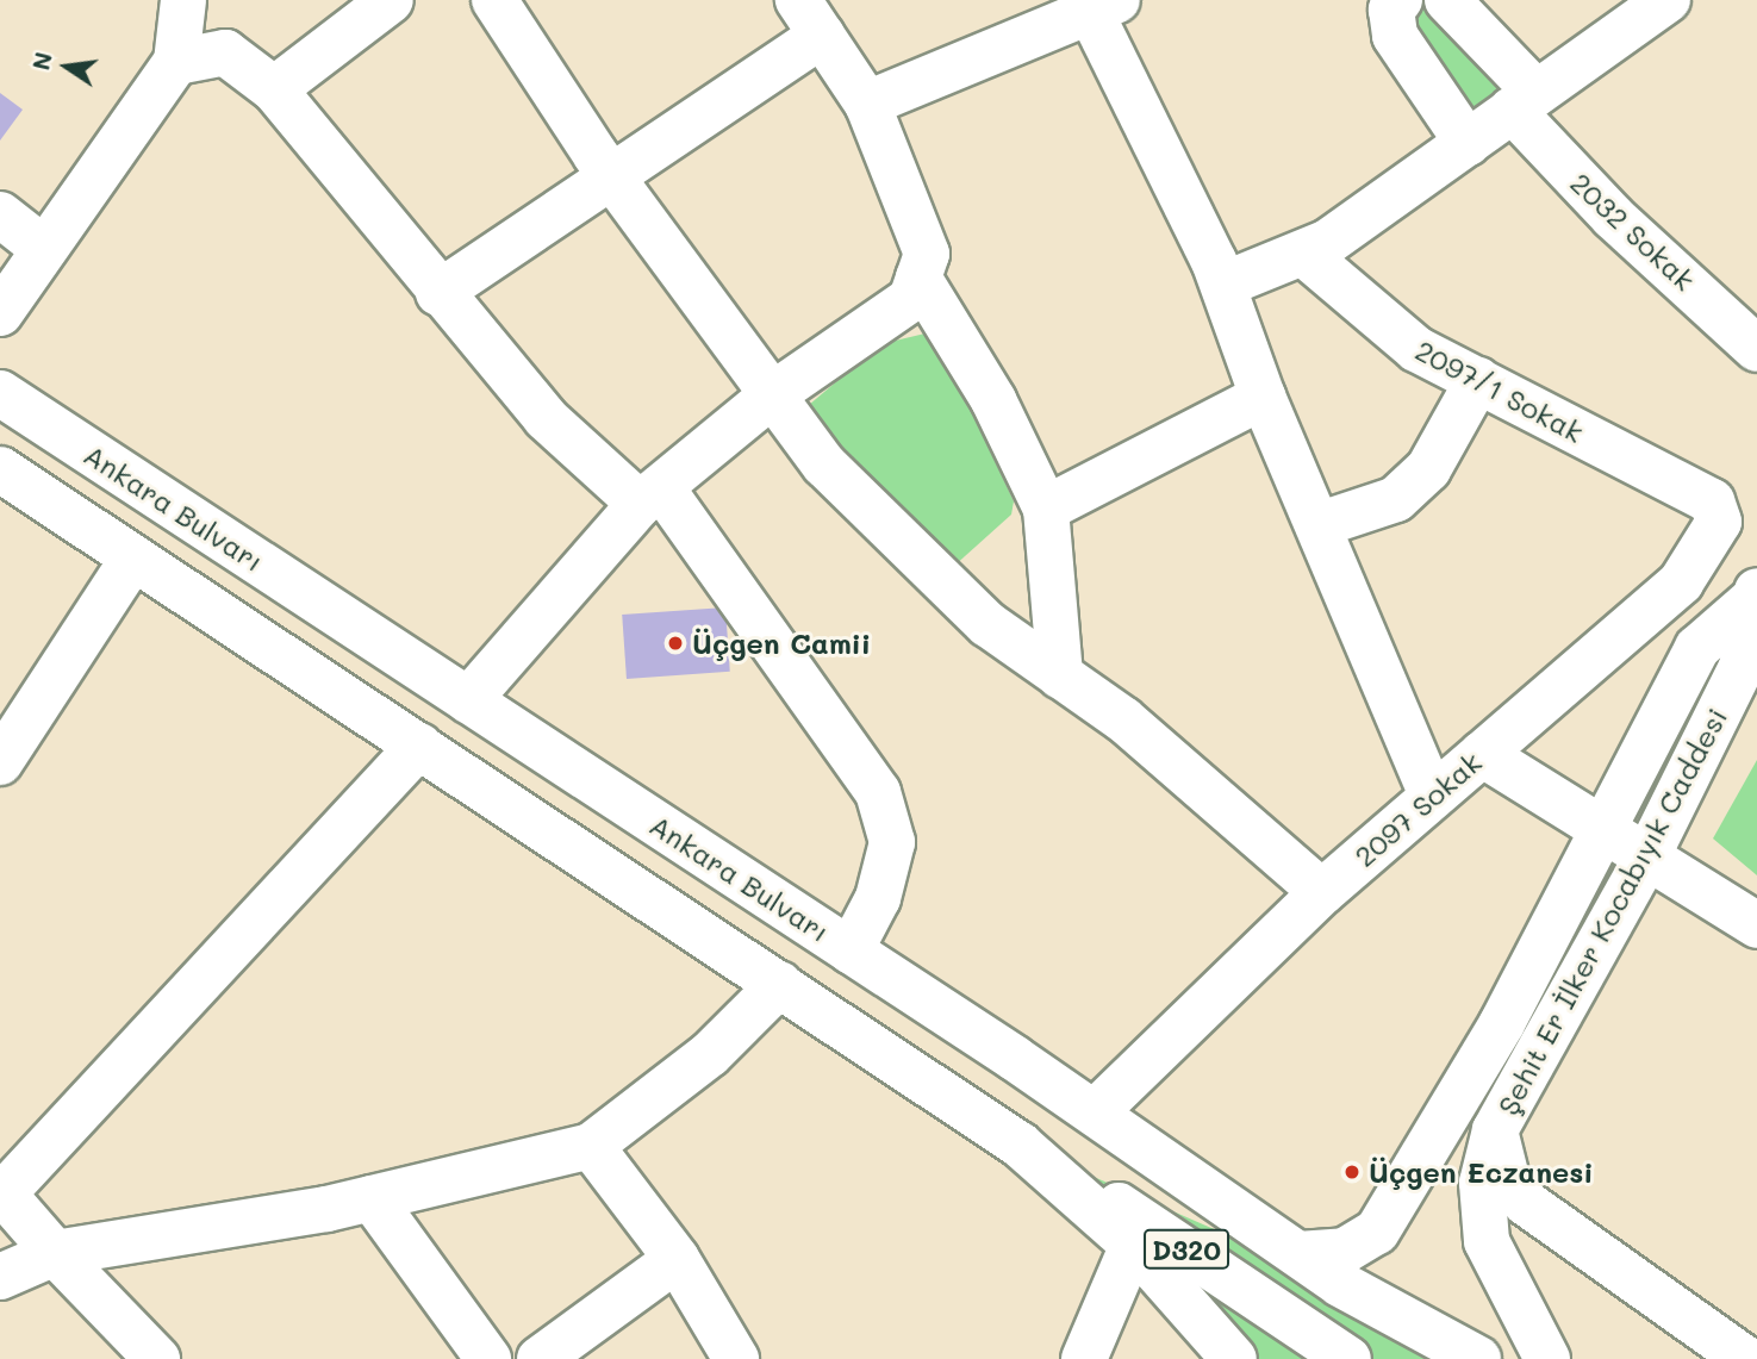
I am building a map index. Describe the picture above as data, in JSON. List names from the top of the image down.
{
  "streets": {
    "street": [
      "2032 Sokak",
      "2097/1 Sokak",
      "Ankara Bulvarı",
      "2097 Sokak",
      "Şehit Er İlker Kocabıyık Caddesi",
      "D320"
    ]
  },
  "crossings": [
    ["2097/1 Sokak", "2097 Sokak"],
    ["Ankara Bulvarı", "2097 Sokak"],
    ["Ankara Bulvarı", "Şehit Er İlker Kocabıyık Caddesi"]
  ],
  "places": ["Üçgen Camii", "Üçgen Eczanesi"],
  "north": "left"
}
